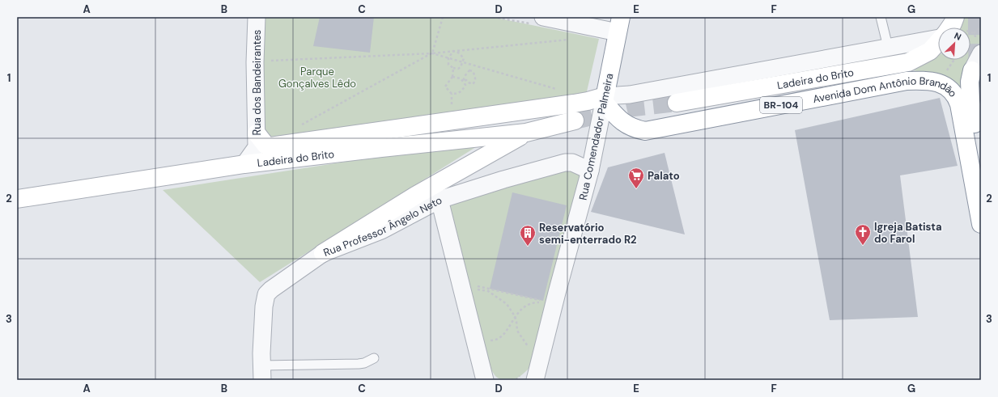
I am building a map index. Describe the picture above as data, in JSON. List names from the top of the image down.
{
  "streets": {
    "main road": [
      "Ladeira do Brito",
      "Avenida Dom Antônio Brandão",
      "BR-104",
      "Rua Comendador Palmeira"
    ],
    "street": ["Rua dos Bandeirantes", "Rua Professor Ângelo Neto"]
  },
  "crossings": [
    ["Ladeira do Brito", "Rua dos Bandeirantes"],
    ["Ladeira do Brito", "Avenida Dom Antônio Brandão"],
    ["Ladeira do Brito", "Rua Comendador Palmeira"],
    ["Avenida Dom Antônio Brandão", "Rua Comendador Palmeira"],
    ["Rua Comendador Palmeira", "Rua Professor Ângelo Neto"]
  ],
  "parks": ["Parque Gonçalves Lêdo"],
  "places": {
    "supermarket": ["Palato"],
    "church": ["Igreja Batista do Farol"],
    "building": ["Reservatório semi-enterrado R2"]
  },
  "north": "top right",
  "grid": {
    "columns": [
      "A",
      "B",
      "C",
      "D",
      "E",
      "F",
      "G"
    ],
    "rows": ["1", "2", "3"]
  }
}
